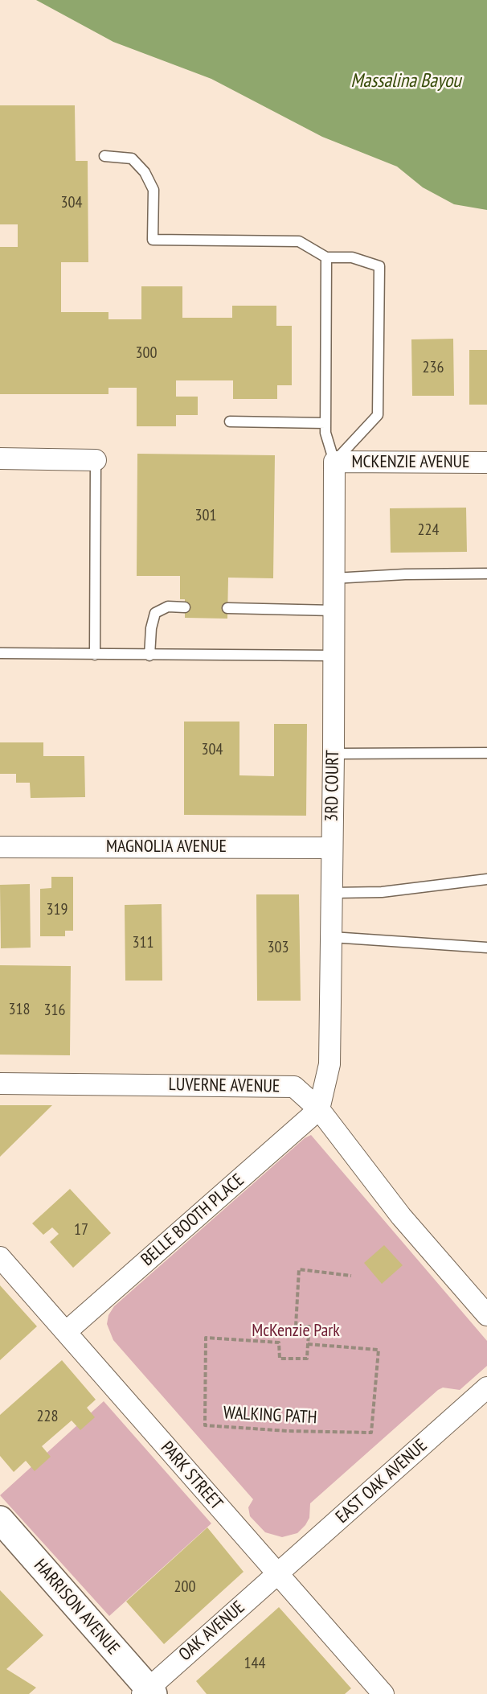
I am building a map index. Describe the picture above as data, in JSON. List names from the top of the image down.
{
  "streets": {
    "street": [
      "MCKENZIE AVENUE",
      "3RD COURT",
      "MAGNOLIA AVENUE",
      "LUVERNE AVENUE",
      "BELLE BOOTH PLACE",
      "PARK STREET",
      "EAST OAK AVENUE",
      "HARRISON AVENUE",
      "OAK AVENUE"
    ],
    "path": ["WALKING PATH"]
  },
  "crossings": [
    ["MCKENZIE AVENUE", "3RD COURT"],
    ["3RD COURT", "MAGNOLIA AVENUE"],
    ["3RD COURT", "LUVERNE AVENUE"],
    ["3RD COURT", "BELLE BOOTH PLACE"],
    ["LUVERNE AVENUE", "BELLE BOOTH PLACE"],
    ["BELLE BOOTH PLACE", "PARK STREET"],
    ["PARK STREET", "EAST OAK AVENUE"],
    ["PARK STREET", "OAK AVENUE"],
    ["EAST OAK AVENUE", "OAK AVENUE"],
    ["HARRISON AVENUE", "OAK AVENUE"]
  ],
  "water": ["Massalina Bayou"],
  "parks": ["McKenzie Park"],
  "house_numbers": [
    "304",
    "300",
    "236",
    "301",
    "224",
    "304",
    "319",
    "311",
    "303",
    "318",
    "316",
    "17",
    "228",
    "200",
    "144"
  ]
}
